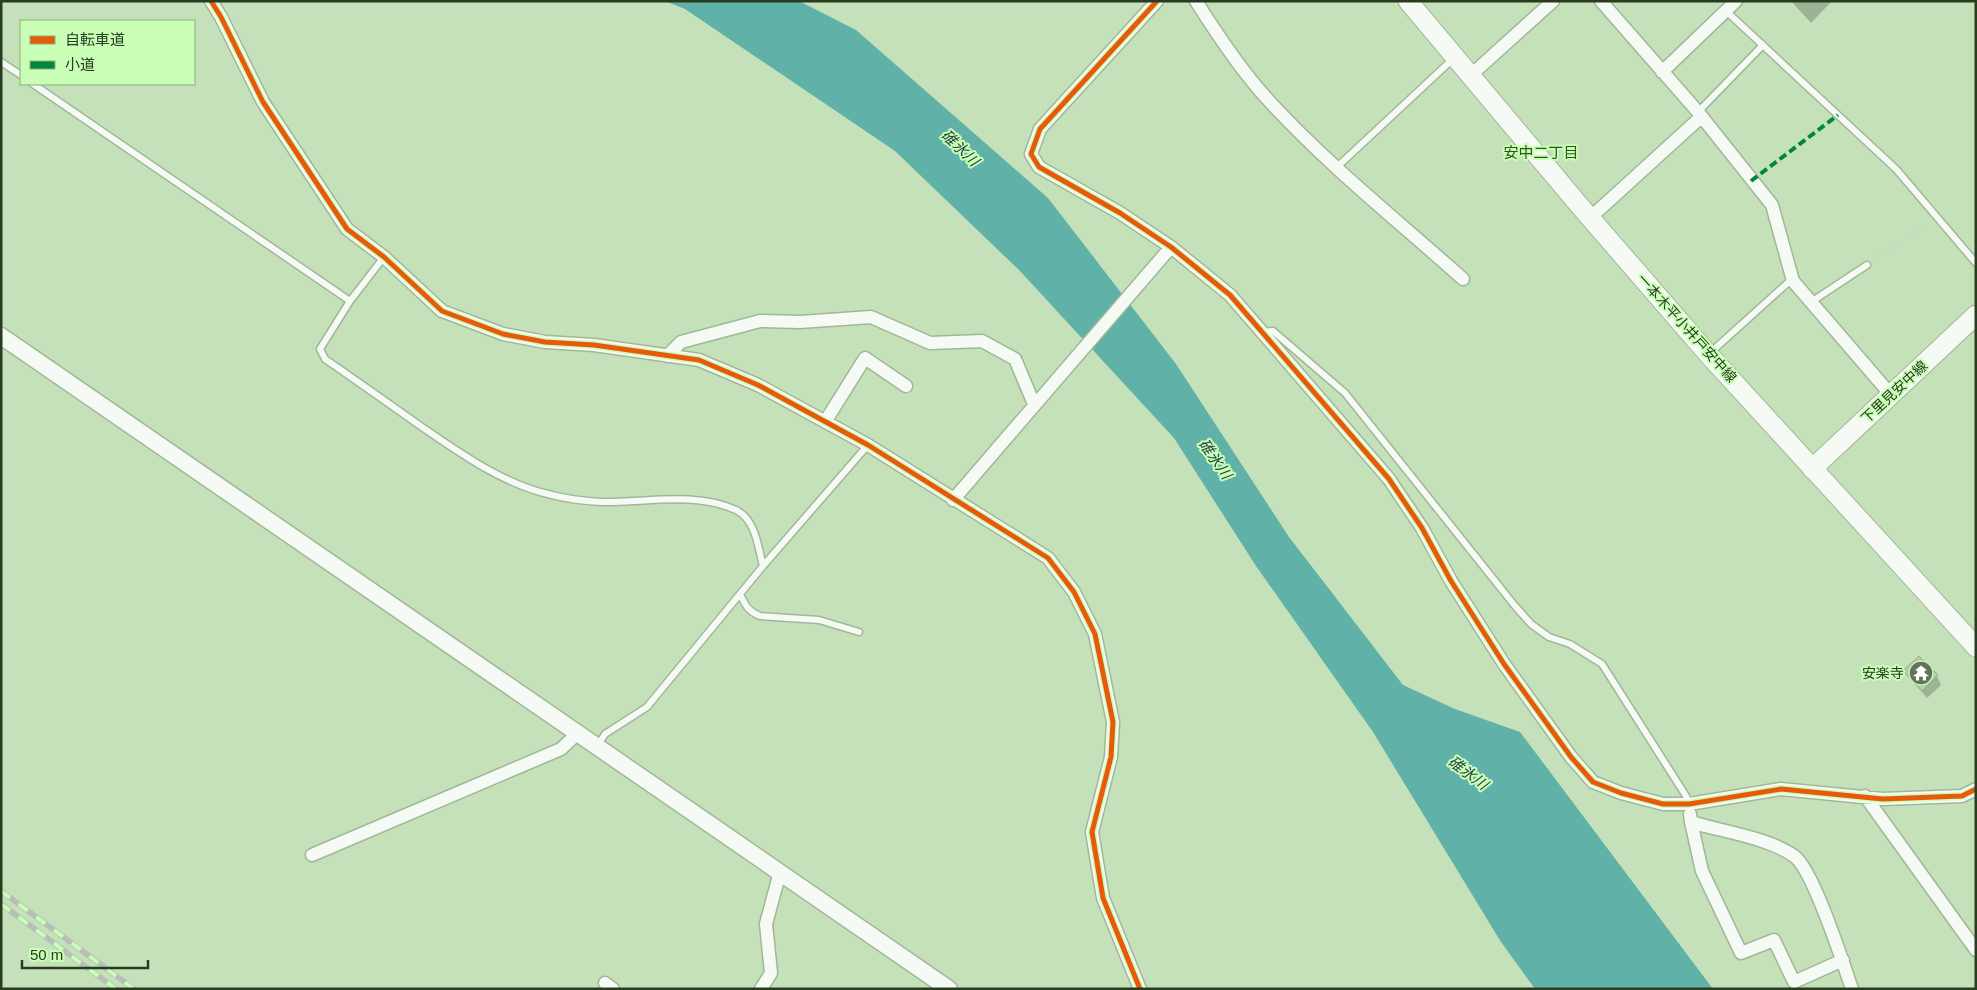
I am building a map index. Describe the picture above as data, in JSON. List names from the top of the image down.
{
  "streets": {
    "main road": ["一本木平小井戸安中線", "下里見安中線"]
  },
  "crossings": [
    ["一本木平小井戸安中線", "下里見安中線"]
  ],
  "districts": ["安中二丁目"],
  "water": ["碓氷川"],
  "places": {
    "temple": ["安楽寺"]
  },
  "legend": ["自転車道", "小道"],
  "scale_bar": "50 m"
}
